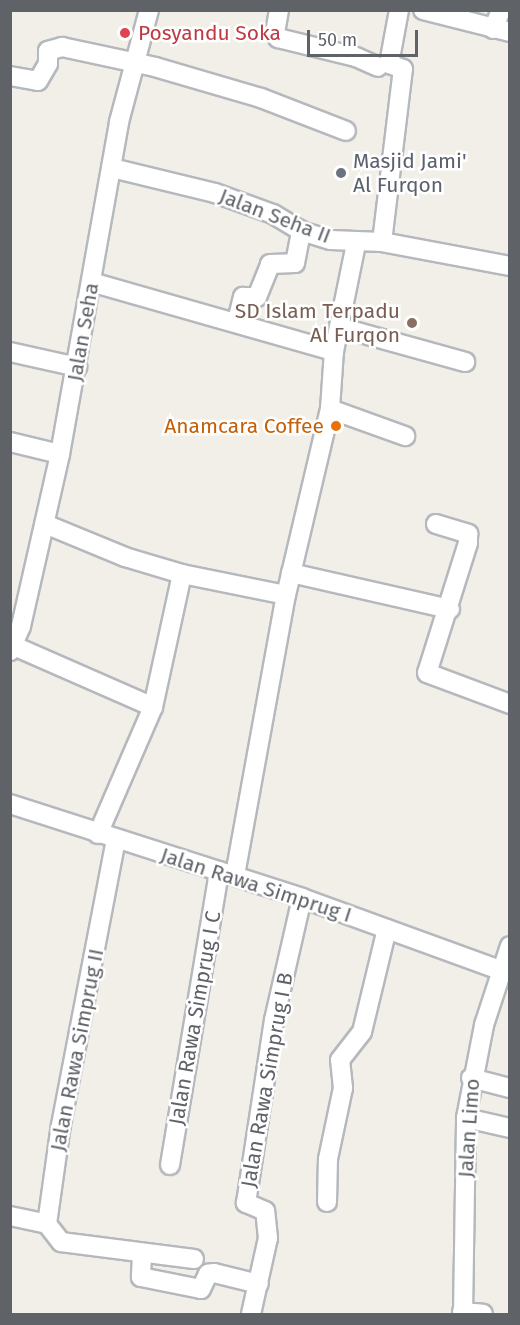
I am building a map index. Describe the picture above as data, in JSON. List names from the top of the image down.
{
  "streets": {
    "street": [
      "Jalan Seha II",
      "Jalan Seha",
      "Jalan Rawa Simprug I",
      "Jalan Rawa Simprug I C",
      "Jalan Rawa Simprug II",
      "Jalan Rawa Simprug I B",
      "Jalan Limo"
    ]
  },
  "crossings": [
    ["Jalan Seha II", "Jalan Seha"],
    ["Jalan Seha II", "Jalan Rawa Simprug I C"],
    ["Jalan Rawa Simprug I", "Jalan Rawa Simprug I C"],
    ["Jalan Rawa Simprug I", "Jalan Rawa Simprug II"],
    ["Jalan Rawa Simprug I", "Jalan Rawa Simprug I B"],
    ["Jalan Rawa Simprug I", "Jalan Limo"]
  ],
  "places": [
    "Posyandu Soka",
    "Masjid Jami' Al Furqon",
    "SD Islam Terpadu Al Furqon",
    "Anamcara Coffee"
  ],
  "scale_bar": "50 m"
}
